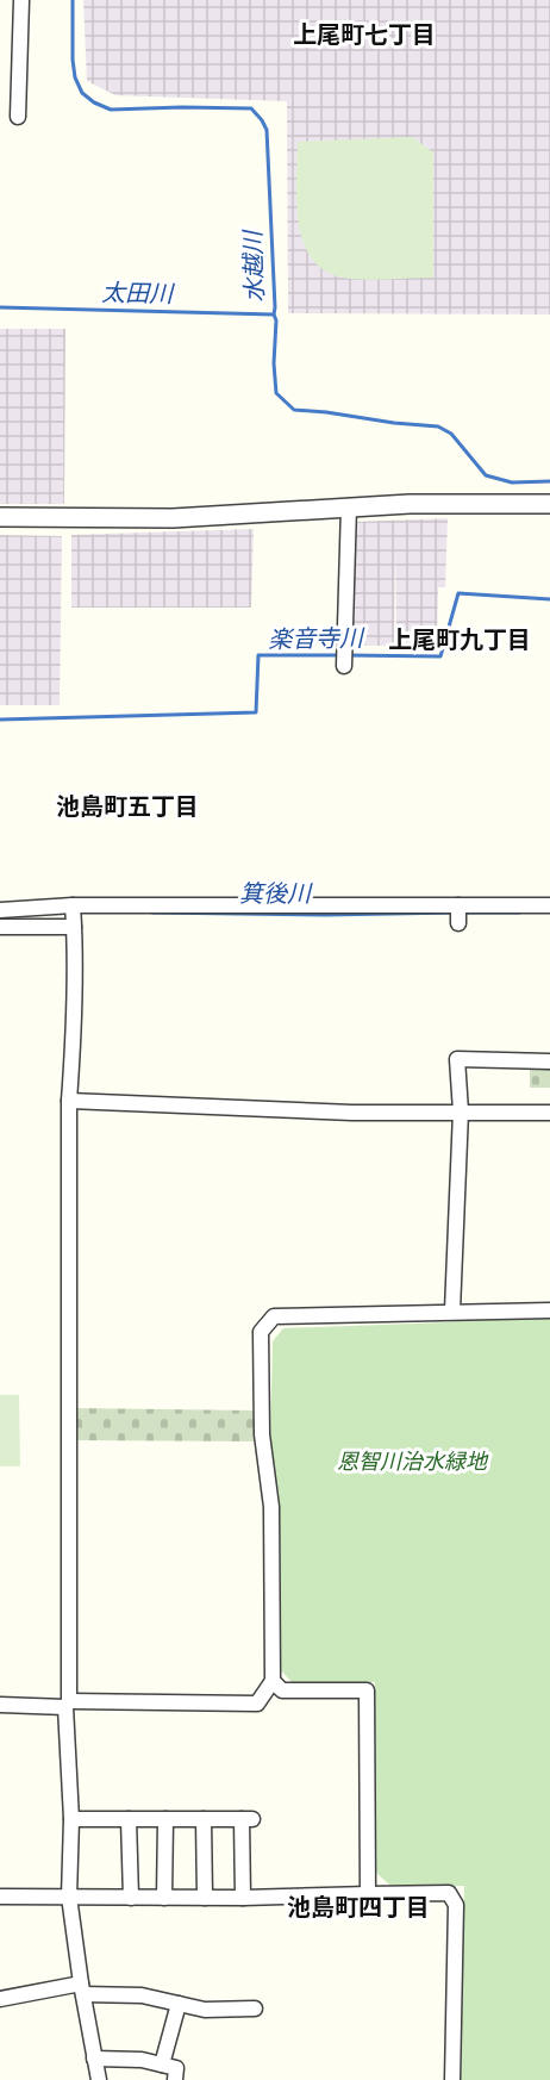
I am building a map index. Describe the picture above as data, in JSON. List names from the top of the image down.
{
  "districts": [
    "上尾町七丁目",
    "上尾町九丁目",
    "池島町五丁目",
    "池島町四丁目"
  ],
  "water": [
    "水越川",
    "太田川",
    "楽音寺川",
    "箕後川"
  ],
  "parks": ["恩智川治水緑地"]
}
